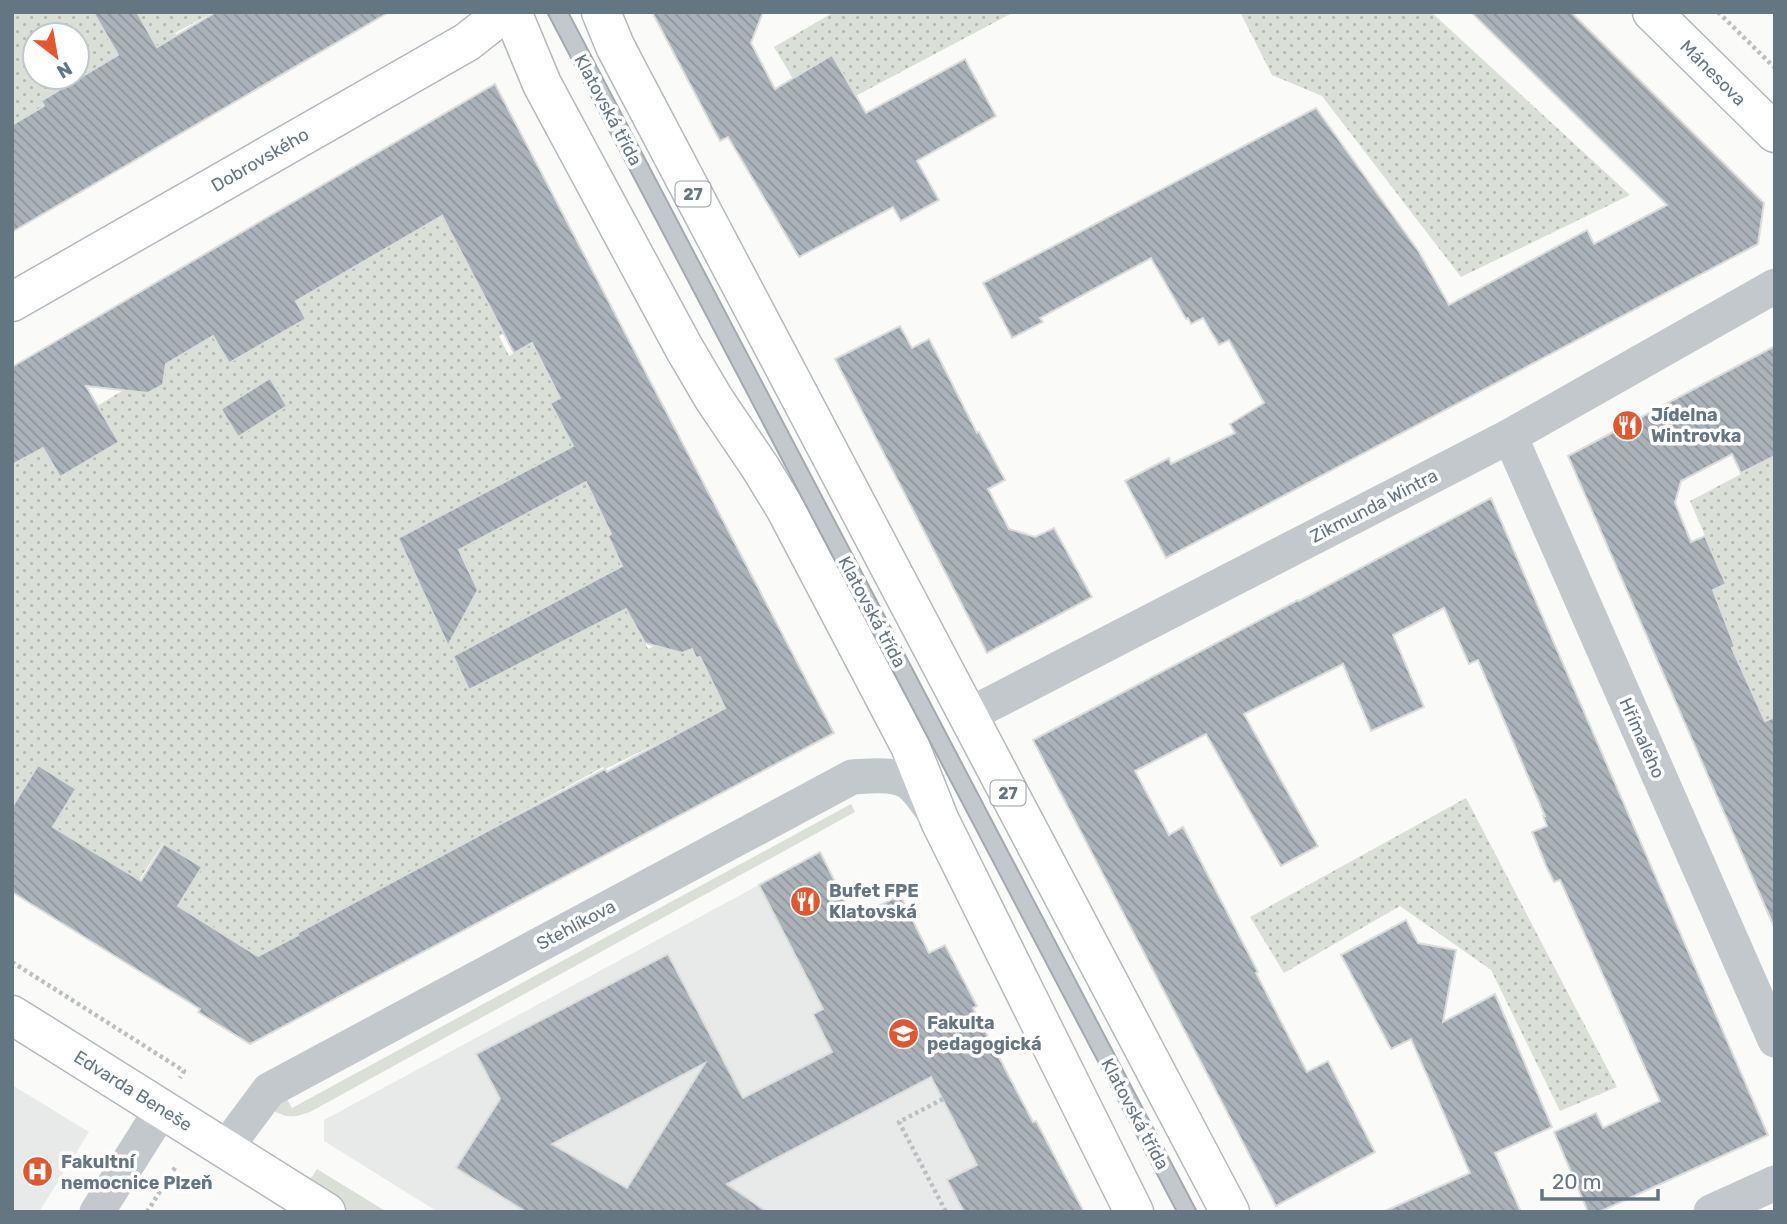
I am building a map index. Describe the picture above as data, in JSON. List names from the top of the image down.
{
  "streets": {
    "main road": [
      "Mánesova",
      "Klatovská třída",
      "Dobrovského",
      "27",
      "Edvarda Beneše"
    ],
    "street": ["Zikmunda Wintra", "Hřímalého", "Stehlíkova"]
  },
  "crossings": [
    ["Klatovská třída", "Zikmunda Wintra"],
    ["Klatovská třída", "Stehlíkova"],
    ["Zikmunda Wintra", "Hřímalého"],
    ["Stehlíkova", "Edvarda Beneše"]
  ],
  "places": {
    "restaurant": ["Jídelna Wintrovka", "Bufet FPE Klatovská"],
    "school or university": ["Fakulta pedagogická"],
    "hospital": ["Fakultní nemocnice Plzeň"]
  },
  "scale_bar": "20 m",
  "north": "bottom right"
}
